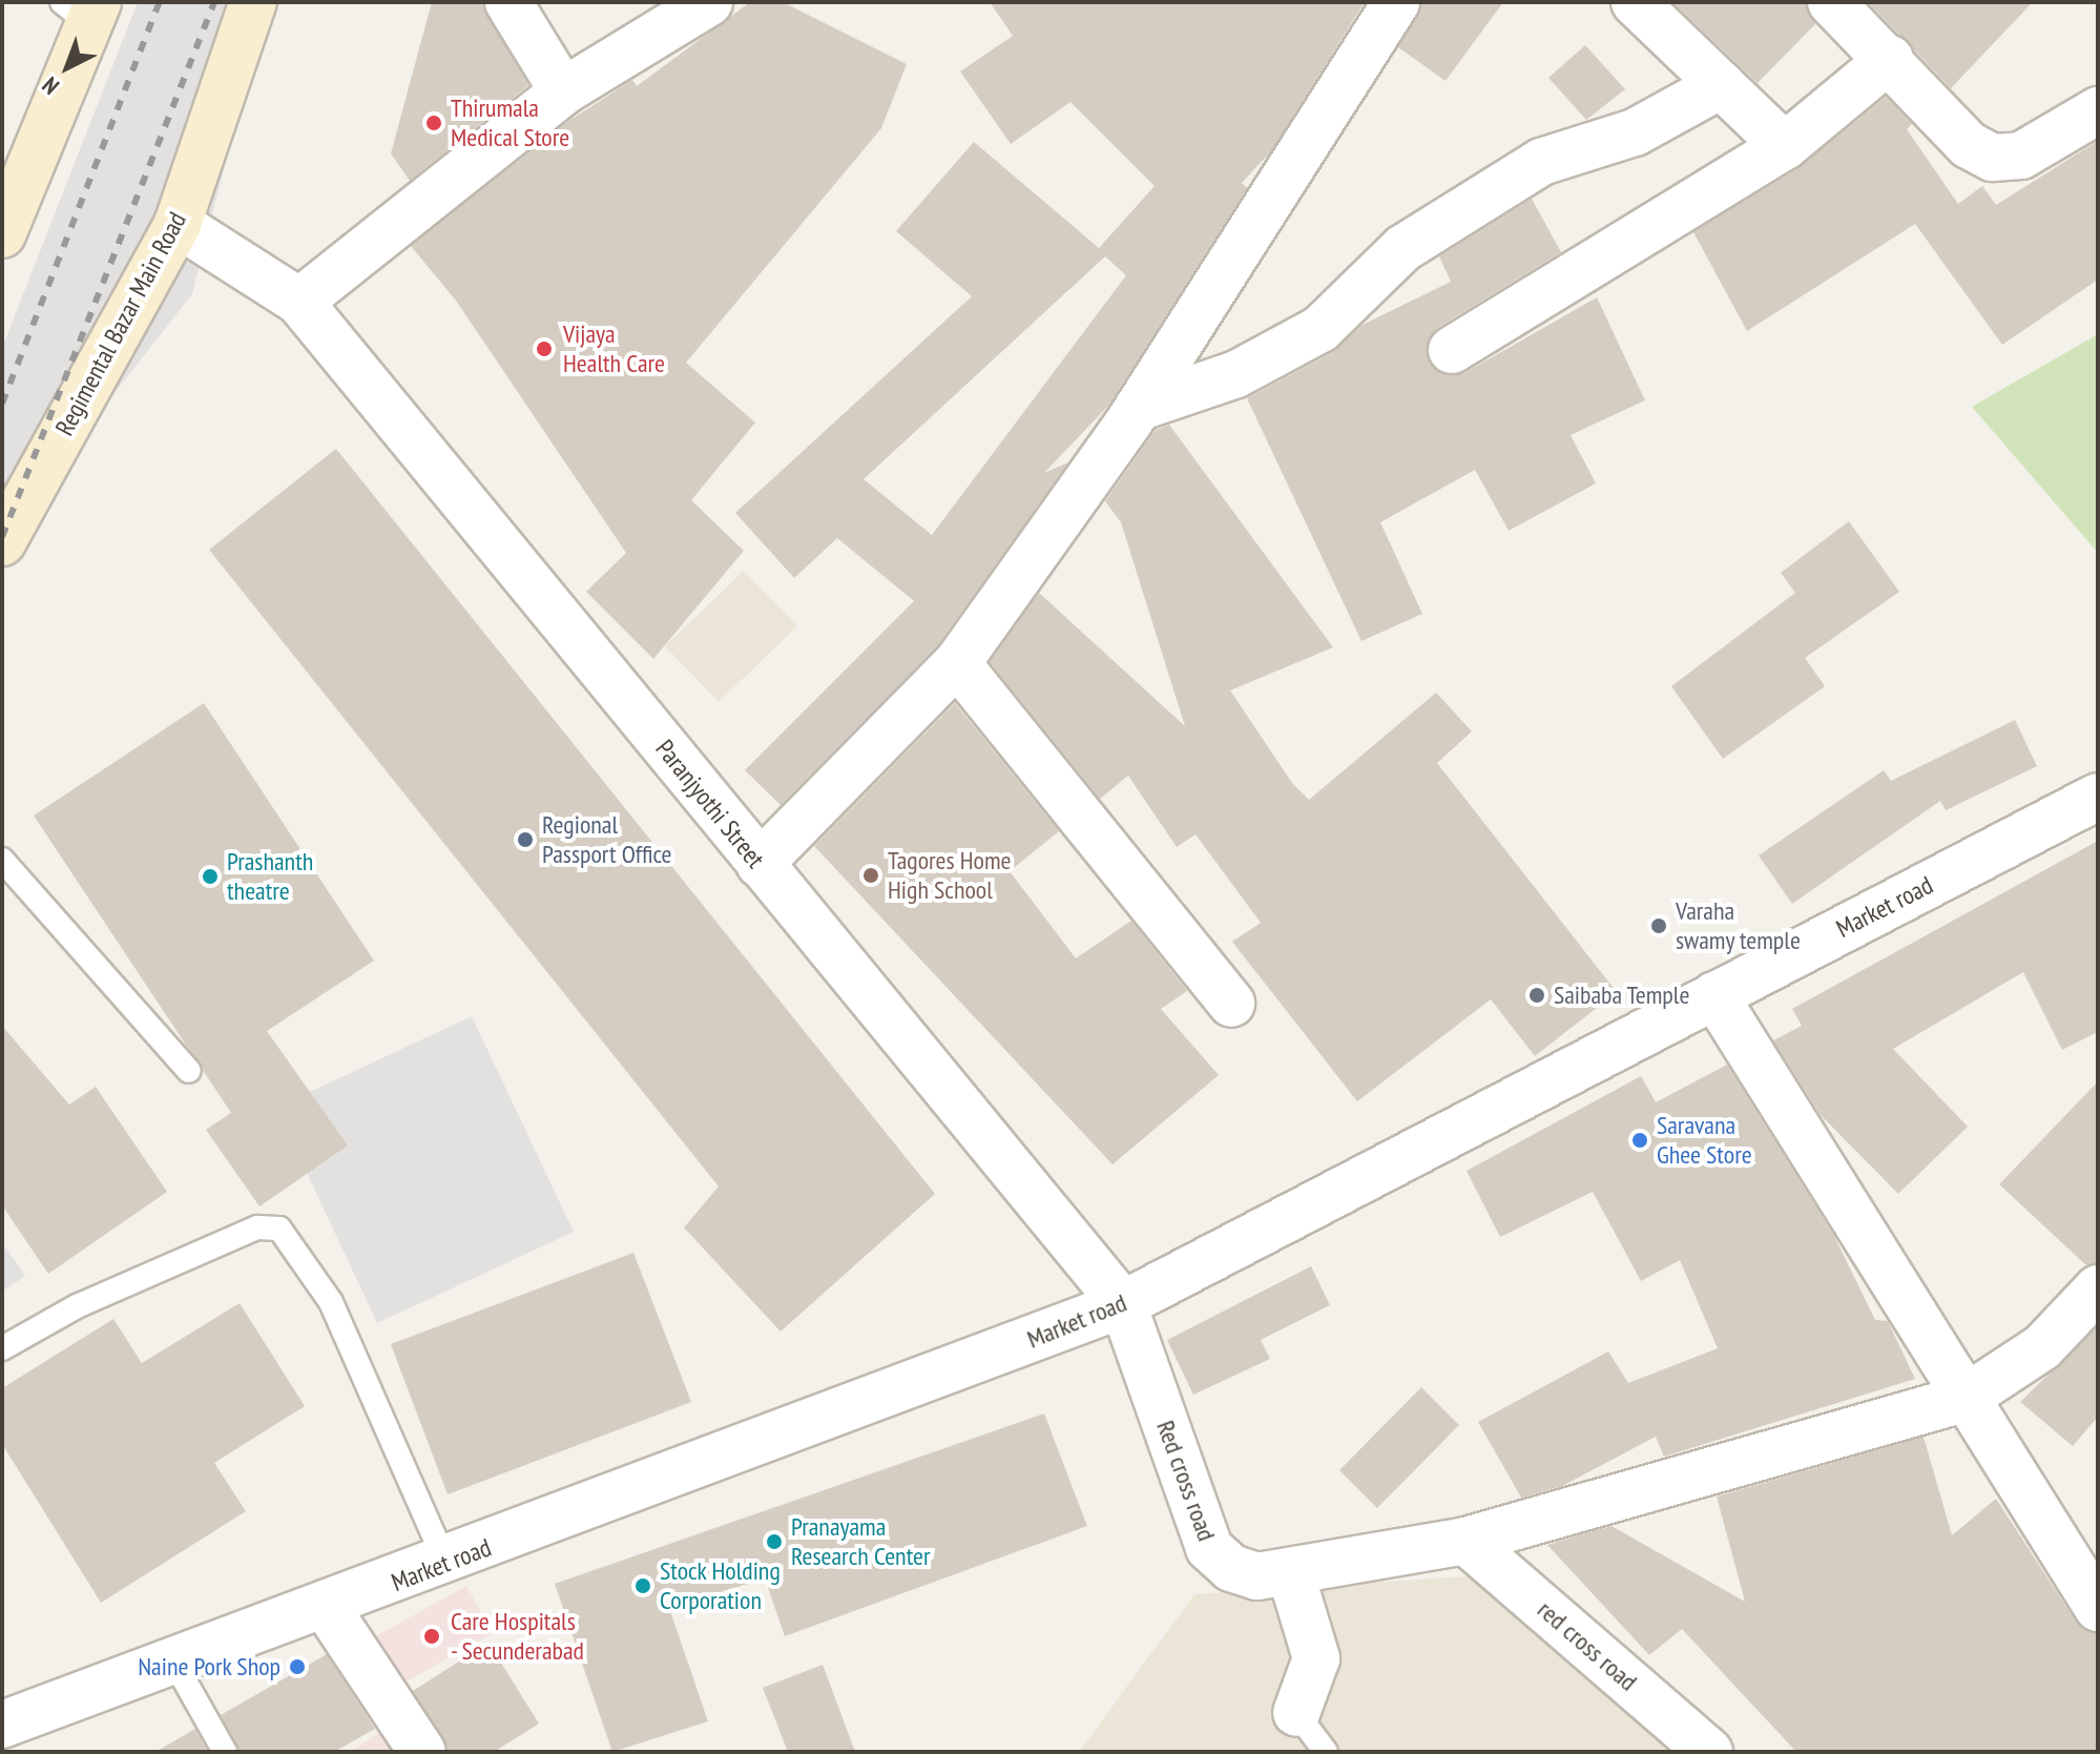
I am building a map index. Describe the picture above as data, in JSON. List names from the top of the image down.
{
  "streets": {
    "main road": ["Regimental Bazar Main Road"],
    "street": [
      "Paranjyothi Street",
      "Market road",
      "Red cross road",
      "red cross road"
    ]
  },
  "crossings": [
    ["Regimental Bazar Main Road", "Paranjyothi Street"],
    ["Paranjyothi Street", "Market road"],
    ["Paranjyothi Street", "Red cross road"],
    ["Market road", "Red cross road"],
    ["Red cross road", "red cross road"]
  ],
  "places": [
    "Thirumala Medical Store",
    "Vijaya Health Care",
    "Regional Passport Office",
    "Tagores Home High School",
    "Prashanth theatre",
    "Varaha swamy temple",
    "Saibaba Temple",
    "Saravana Ghee Store",
    "Pranayama Research Center",
    "Stock Holding Corporation",
    "Care Hospitals - Secunderabad",
    "Naine Pork Shop"
  ],
  "north": "bottom left"
}
